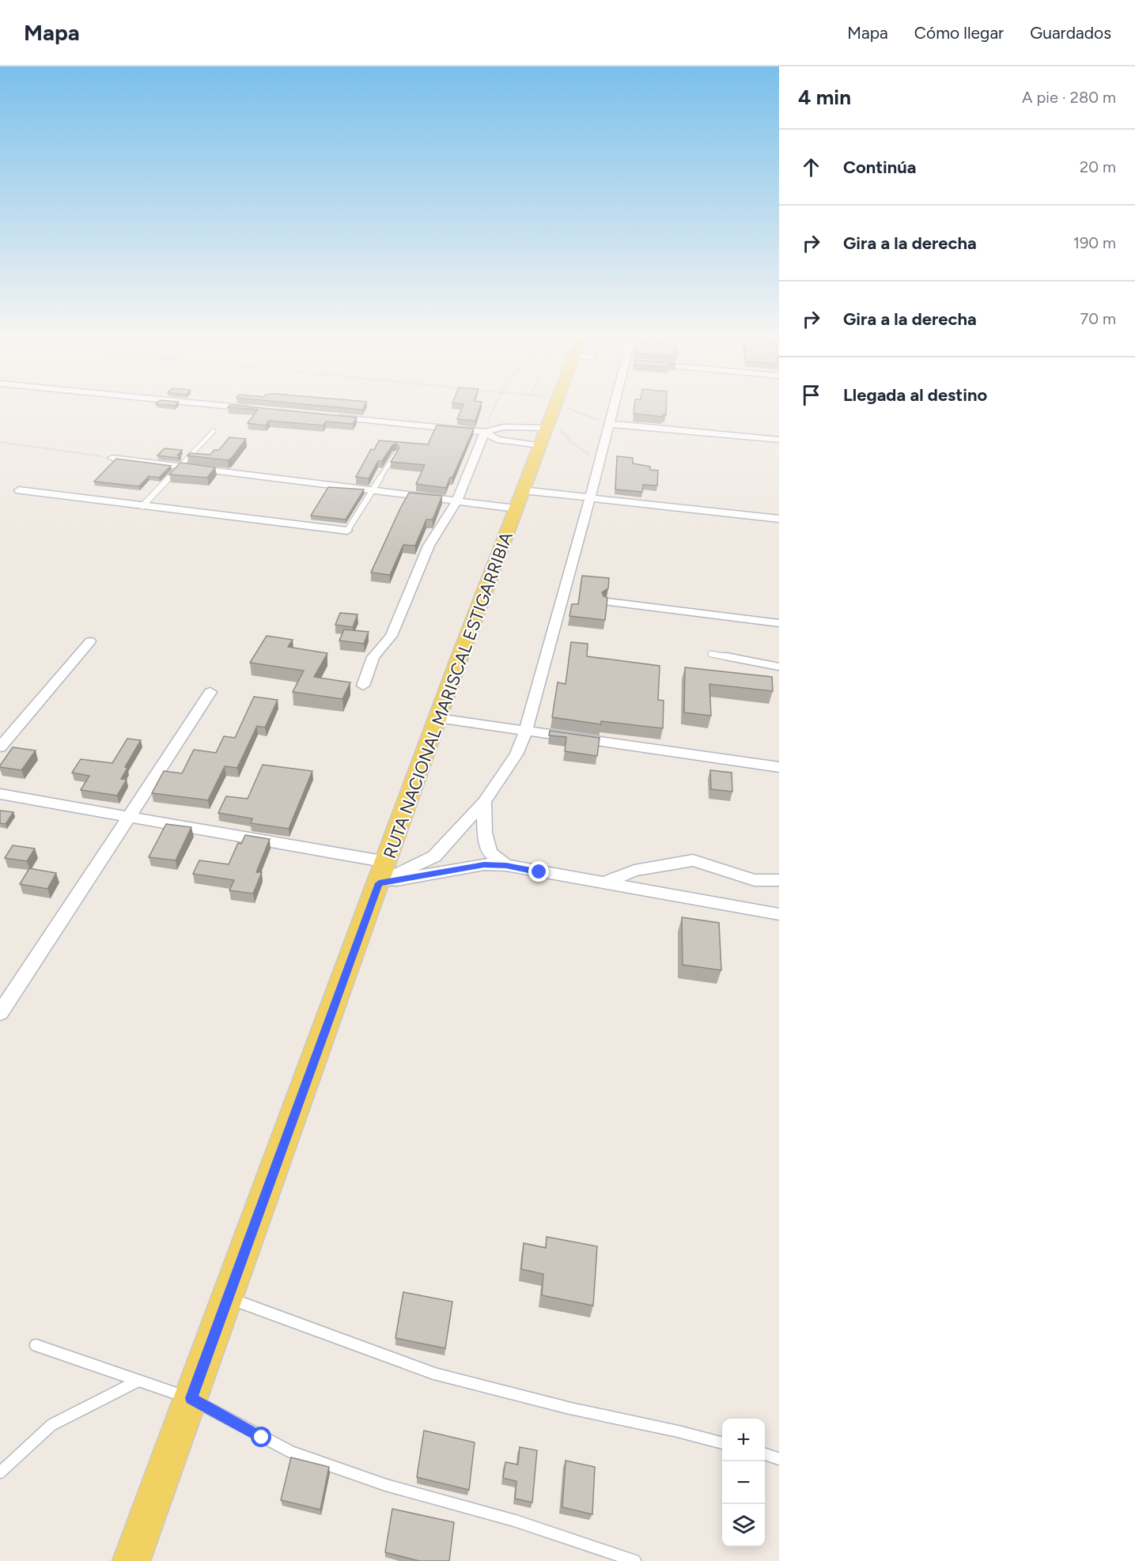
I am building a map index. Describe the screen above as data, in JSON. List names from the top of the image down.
{
  "streets": {
    "main road": ["RUTA NACIONAL MARISCAL ESTIGARRIBIA"]
  },
  "page": {
    "header": "Mapa",
    "nav": ["Mapa", "Cómo llegar", "Guardados"],
    "heading": ["4 min", "A pie · 280 m"],
    "list": [
      ["Continúa", "20 m"],
      ["Gira a la derecha", "190 m"],
      ["Gira a la derecha", "70 m"],
      "Llegada al destino"
    ],
    "map_buttons": ["+", "−"]
  }
}
